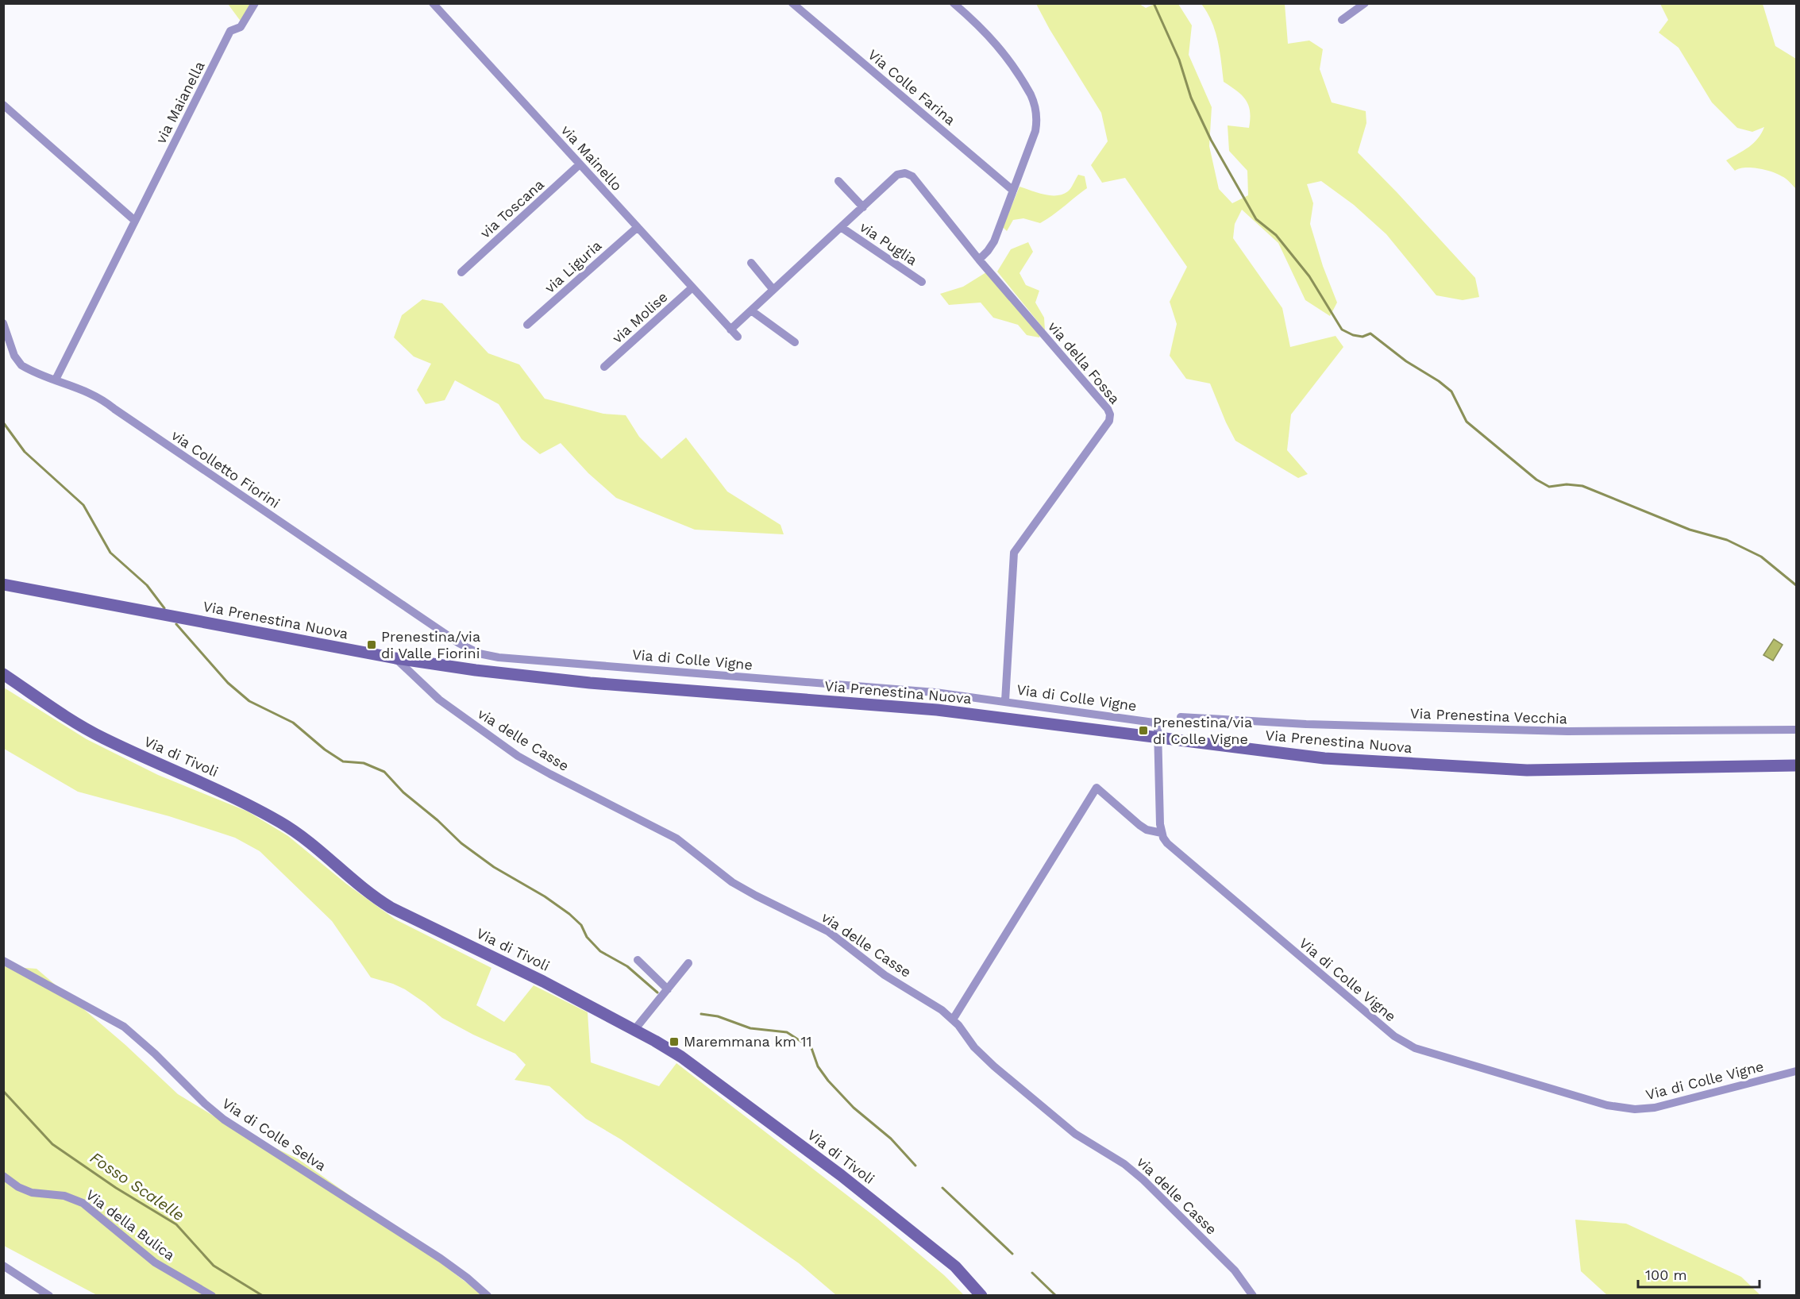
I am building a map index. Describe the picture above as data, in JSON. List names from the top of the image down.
{
  "streets": {
    "main road": ["Via Prenestina Nuova", "Via di Tivoli"],
    "street": [
      "Via Colle Farina",
      "via Maianella",
      "via Mainello",
      "via Toscana",
      "via Puglia",
      "via Liguria",
      "via Molise",
      "via della Fossa",
      "via Colletto Fiorini",
      "Via di Colle Vigne",
      "Via Prenestina Vecchia",
      "via delle Casse",
      "Via di Colle Selva",
      "Via della Bulica"
    ]
  },
  "crossings": [
    ["via Maianella", "via Colletto Fiorini"],
    ["via Mainello", "via Toscana"],
    ["via Mainello", "via Liguria"],
    ["via Mainello", "via Molise"],
    ["via della Fossa", "Via di Colle Vigne"],
    ["via Colletto Fiorini", "Via di Colle Vigne"],
    ["Via Prenestina Nuova", "Via di Colle Vigne"],
    ["Via Prenestina Nuova", "via delle Casse"]
  ],
  "water": ["Fosso Scalelle"],
  "places": {
    "transit": ["Prenestina/via di Valle Fiorini", "Prenestina/via di Colle Vigne", "Maremmana km 11"]
  },
  "scale_bar": "100 m"
}
